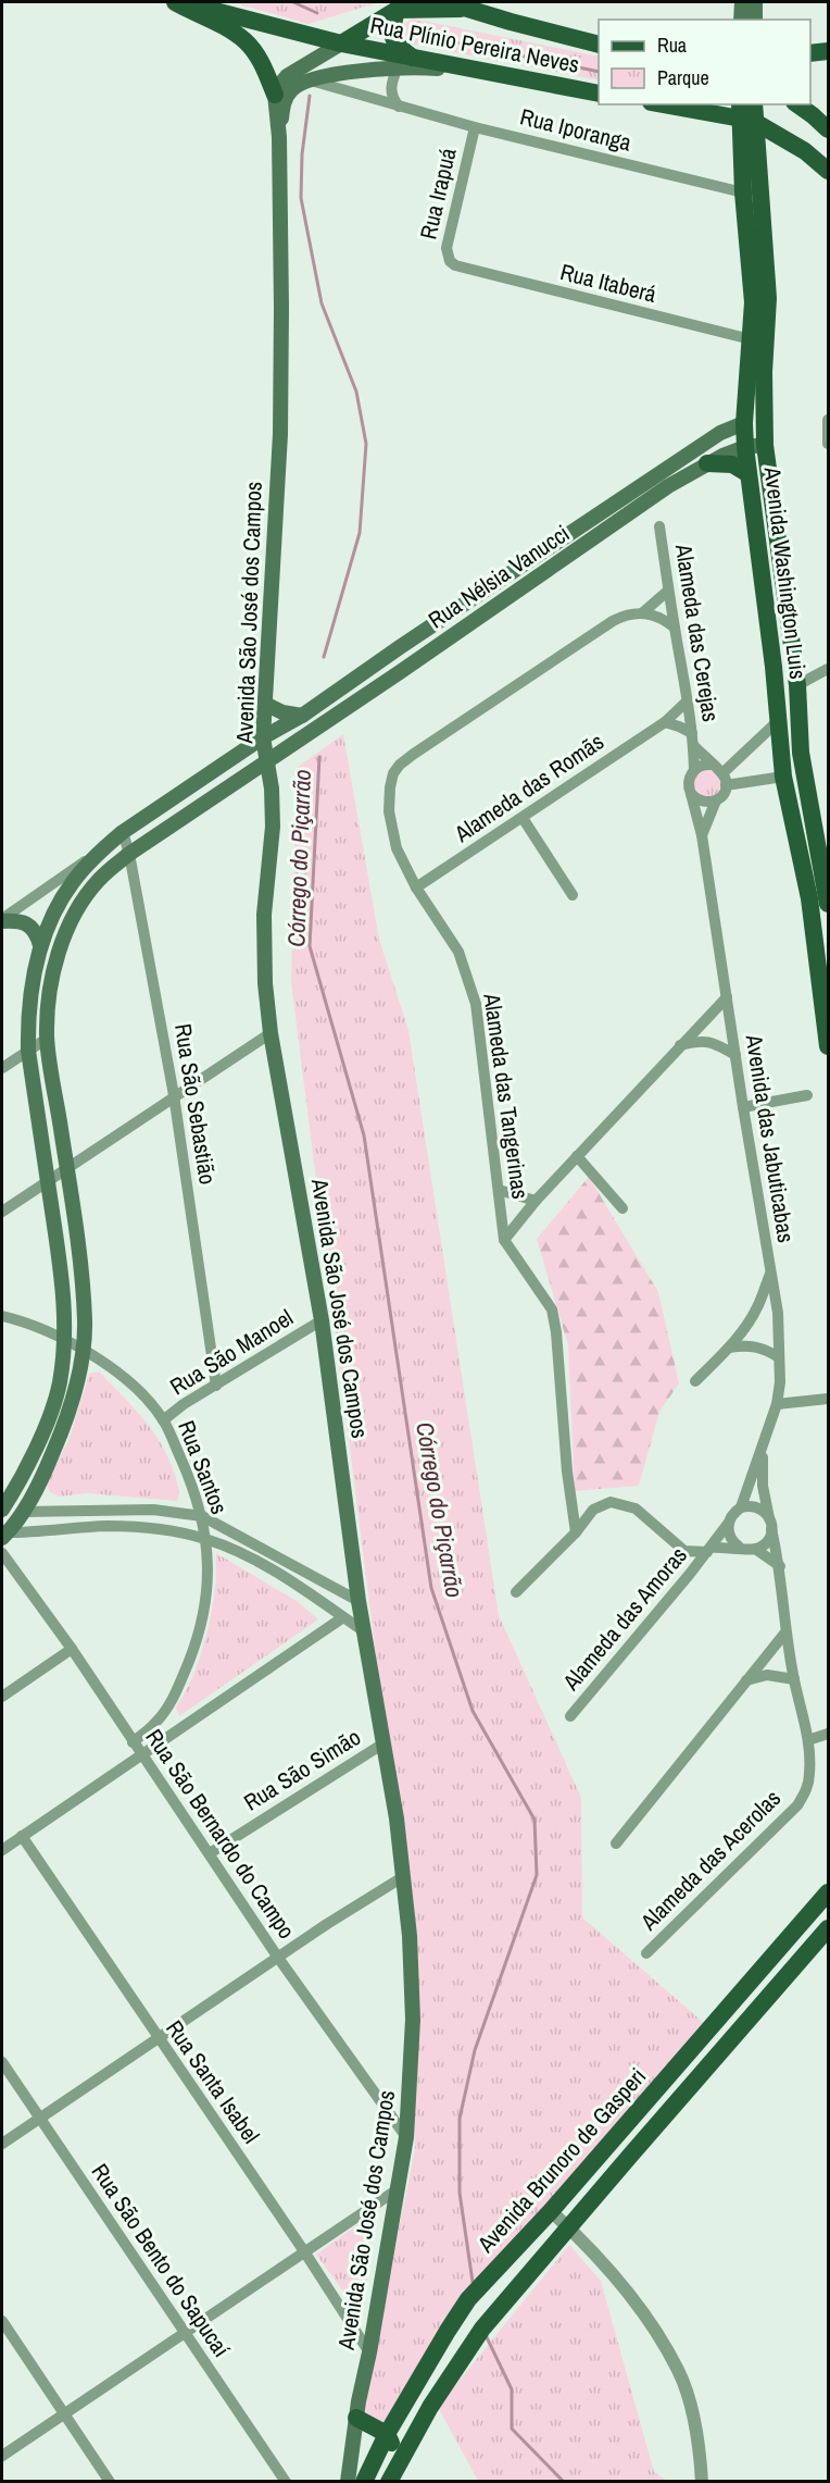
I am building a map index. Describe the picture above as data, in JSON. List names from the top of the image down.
{
  "streets": {
    "main road": [
      "Rua Plínio Pereira Neves",
      "Avenida Washington Luis",
      "Rua Nélsia Vanucci",
      "Avenida São José dos Campos",
      "Avenida Brunoro de Gasperi"
    ],
    "street": [
      "Rua Iporanga",
      "Rua Irapuá",
      "Rua Itaberá",
      "Alameda das Cerejas",
      "Alameda das Romãs",
      "Alameda das Tangerinas",
      "Rua São Sebastião",
      "Avenida das Jabuticabas",
      "Rua São Manoel",
      "Rua Santos",
      "Alameda das Amoras",
      "Rua São Simão",
      "Rua São Bernardo do Campo",
      "Alameda das Acerolas",
      "Rua Santa Isabel",
      "Rua São Bento do Sapucaí"
    ]
  },
  "crossings": [
    ["Rua Iporanga", "Rua Irapuá"],
    ["Rua Iporanga", "Avenida Washington Luis"],
    ["Rua Iporanga", "Avenida São José dos Campos"],
    ["Rua Irapuá", "Rua Itaberá"],
    ["Rua Itaberá", "Avenida Washington Luis"],
    ["Avenida Washington Luis", "Rua Nélsia Vanucci"],
    ["Rua Nélsia Vanucci", "Avenida São José dos Campos"],
    ["Rua Nélsia Vanucci", "Rua São Sebastião"],
    ["Rua Nélsia Vanucci", "Rua Santos"],
    ["Avenida São José dos Campos", "Rua São Manoel"],
    ["Avenida São José dos Campos", "Rua São Simão"],
    ["Avenida São José dos Campos", "Rua São Bernardo do Campo"],
    ["Avenida São José dos Campos", "Rua Santa Isabel"],
    ["Alameda das Cerejas", "Alameda das Romãs"],
    ["Alameda das Cerejas", "Alameda das Tangerinas"],
    ["Alameda das Cerejas", "Avenida das Jabuticabas"],
    ["Alameda das Romãs", "Alameda das Tangerinas"],
    ["Rua São Sebastião", "Rua São Manoel"],
    ["Avenida das Jabuticabas", "Alameda das Amoras"],
    ["Avenida das Jabuticabas", "Alameda das Acerolas"],
    ["Rua São Manoel", "Rua Santos"],
    ["Rua Santos", "Rua São Bernardo do Campo"],
    ["Alameda das Amoras", "Alameda das Acerolas"],
    ["Rua São Simão", "Rua São Bernardo do Campo"]
  ],
  "water": ["Córrego do Piçarrão"],
  "legend": ["Rua", "Parque"]
}
